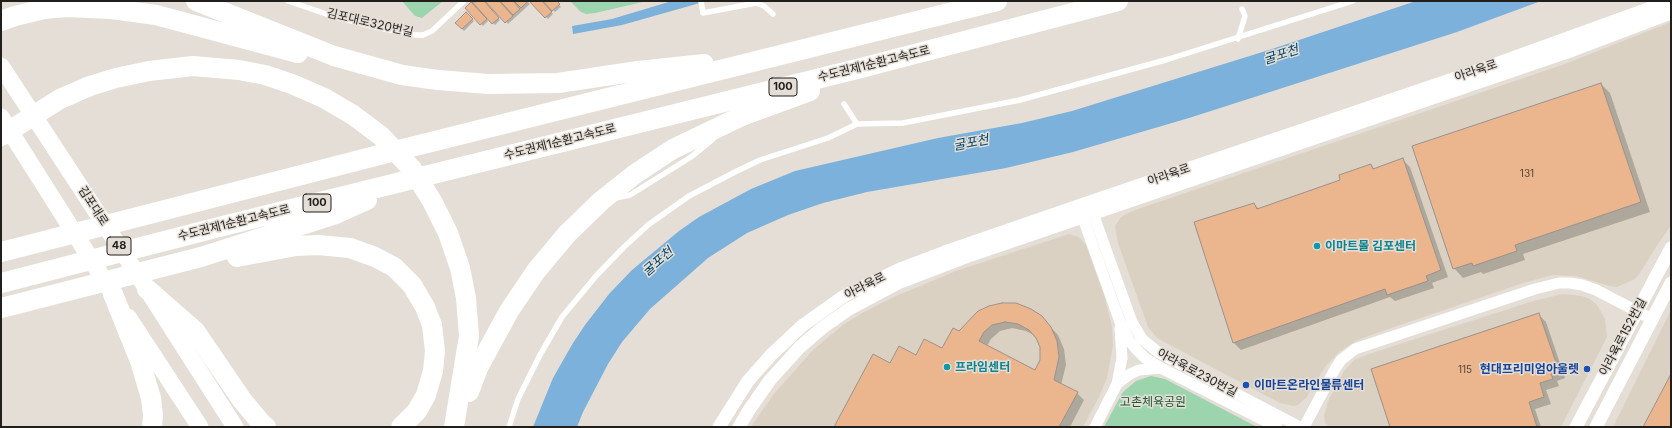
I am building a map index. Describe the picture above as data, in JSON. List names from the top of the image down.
{
  "streets": {
    "highway": ["수도권제1순환고속도로", "100"],
    "main road": ["김포대로", "48"],
    "street": ["아라육로", "아라육로152번길", "아라육로230번길"],
    "lane": ["김포대로320번길"]
  },
  "crossings": [
    ["아라육로", "아라육로230번길"]
  ],
  "water": ["굴포천"],
  "parks": ["고촌체육공원"],
  "places": [
    "이마트몰 김포센터",
    "프라임센터",
    "현대프리미엄아울렛",
    "이마트온라인물류센터"
  ],
  "house_numbers": ["131", "115"]
}
